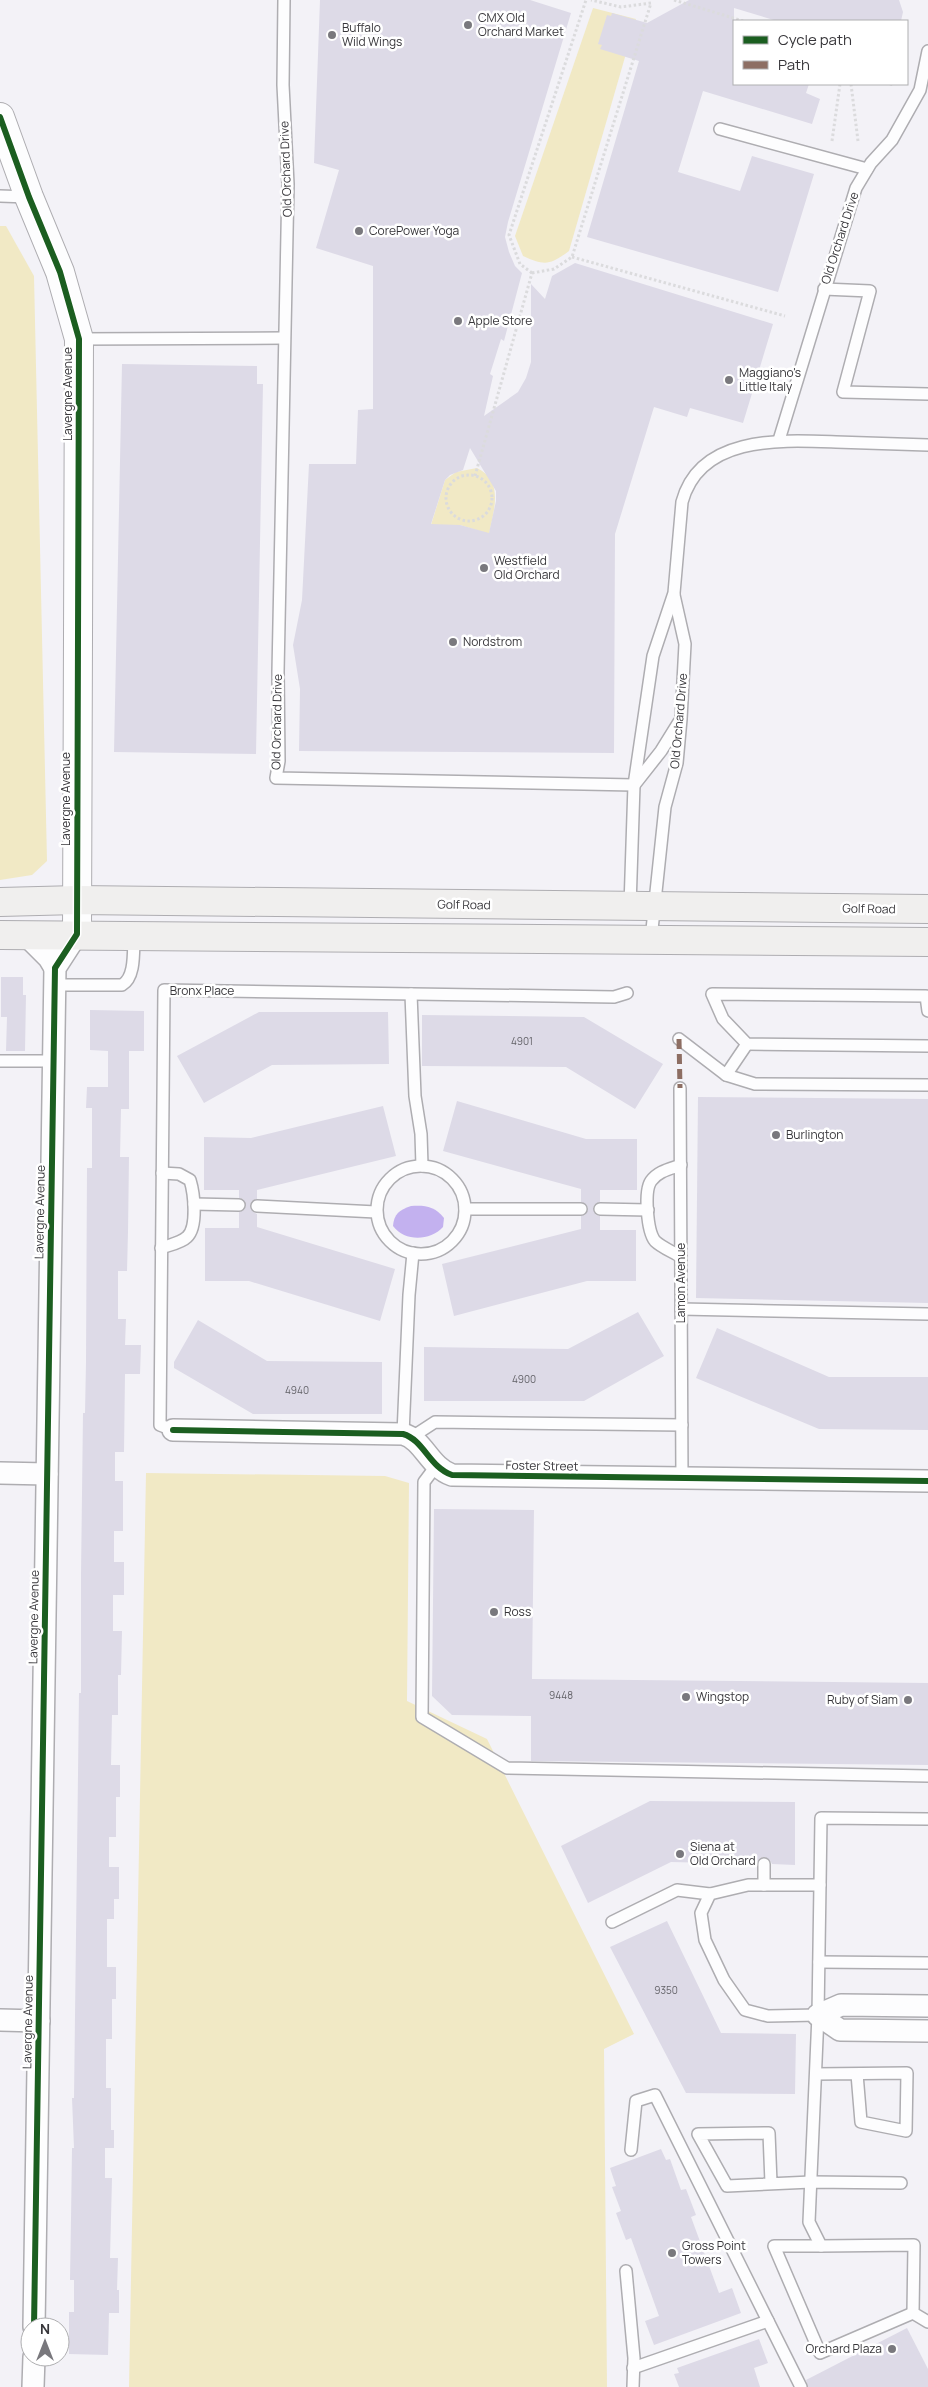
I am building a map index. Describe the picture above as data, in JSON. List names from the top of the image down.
{
  "streets": {
    "main road": ["Golf Road"],
    "street": ["Lavergne Avenue", "Foster Street"],
    "lane": ["Old Orchard Drive", "Bronx Place", "Lamon Avenue"]
  },
  "crossings": [
    ["Old Orchard Drive", "Golf Road"],
    ["Lavergne Avenue", "Golf Road"],
    ["Lamon Avenue", "Foster Street"]
  ],
  "places": [
    "CMX Old Orchard Market",
    "Buffalo Wild Wings",
    "CorePower Yoga",
    "Apple Store",
    "Maggiano's Little Italy",
    "Westfield Old Orchard",
    "Nordstrom",
    "Burlington",
    "Ross",
    "Wingstop",
    "Ruby of Siam",
    "Siena at Old Orchard",
    "Gross Point Towers",
    "Orchard Plaza"
  ],
  "house_numbers": [
    "4901",
    "4900",
    "4940",
    "9448",
    "9350"
  ],
  "legend": ["Cycle path", "Path"],
  "north": "top"
}
